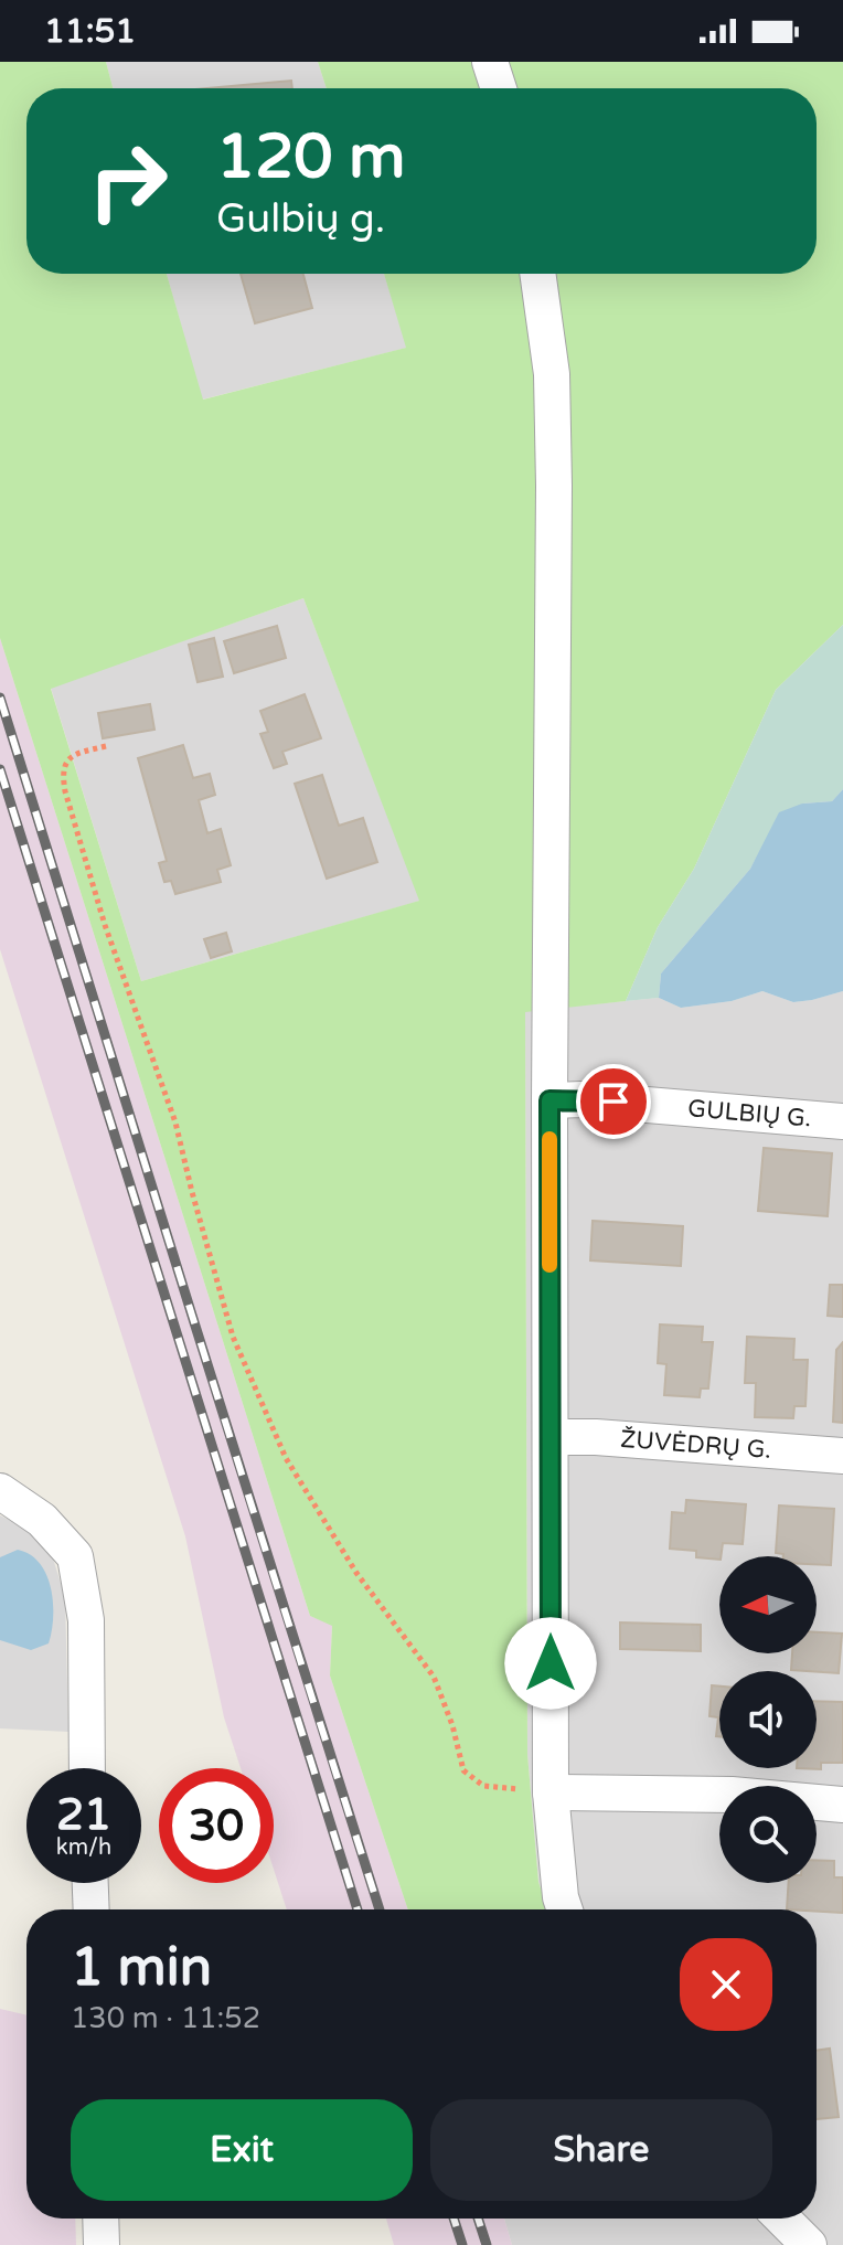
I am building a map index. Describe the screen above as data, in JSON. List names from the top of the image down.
{
  "streets": {
    "street": ["GULBIŲ G.", "ŽUVĖDRŲ G."]
  },
  "north": "left",
  "page": {
    "status": "11:51",
    "turn": ["120 m", "Gulbių g."],
    "speed": "21 km/h",
    "limit": "30",
    "heading": ["1 min", "130 m · 11:52"],
    "buttons": ["Exit", "Share"]
  }
}
